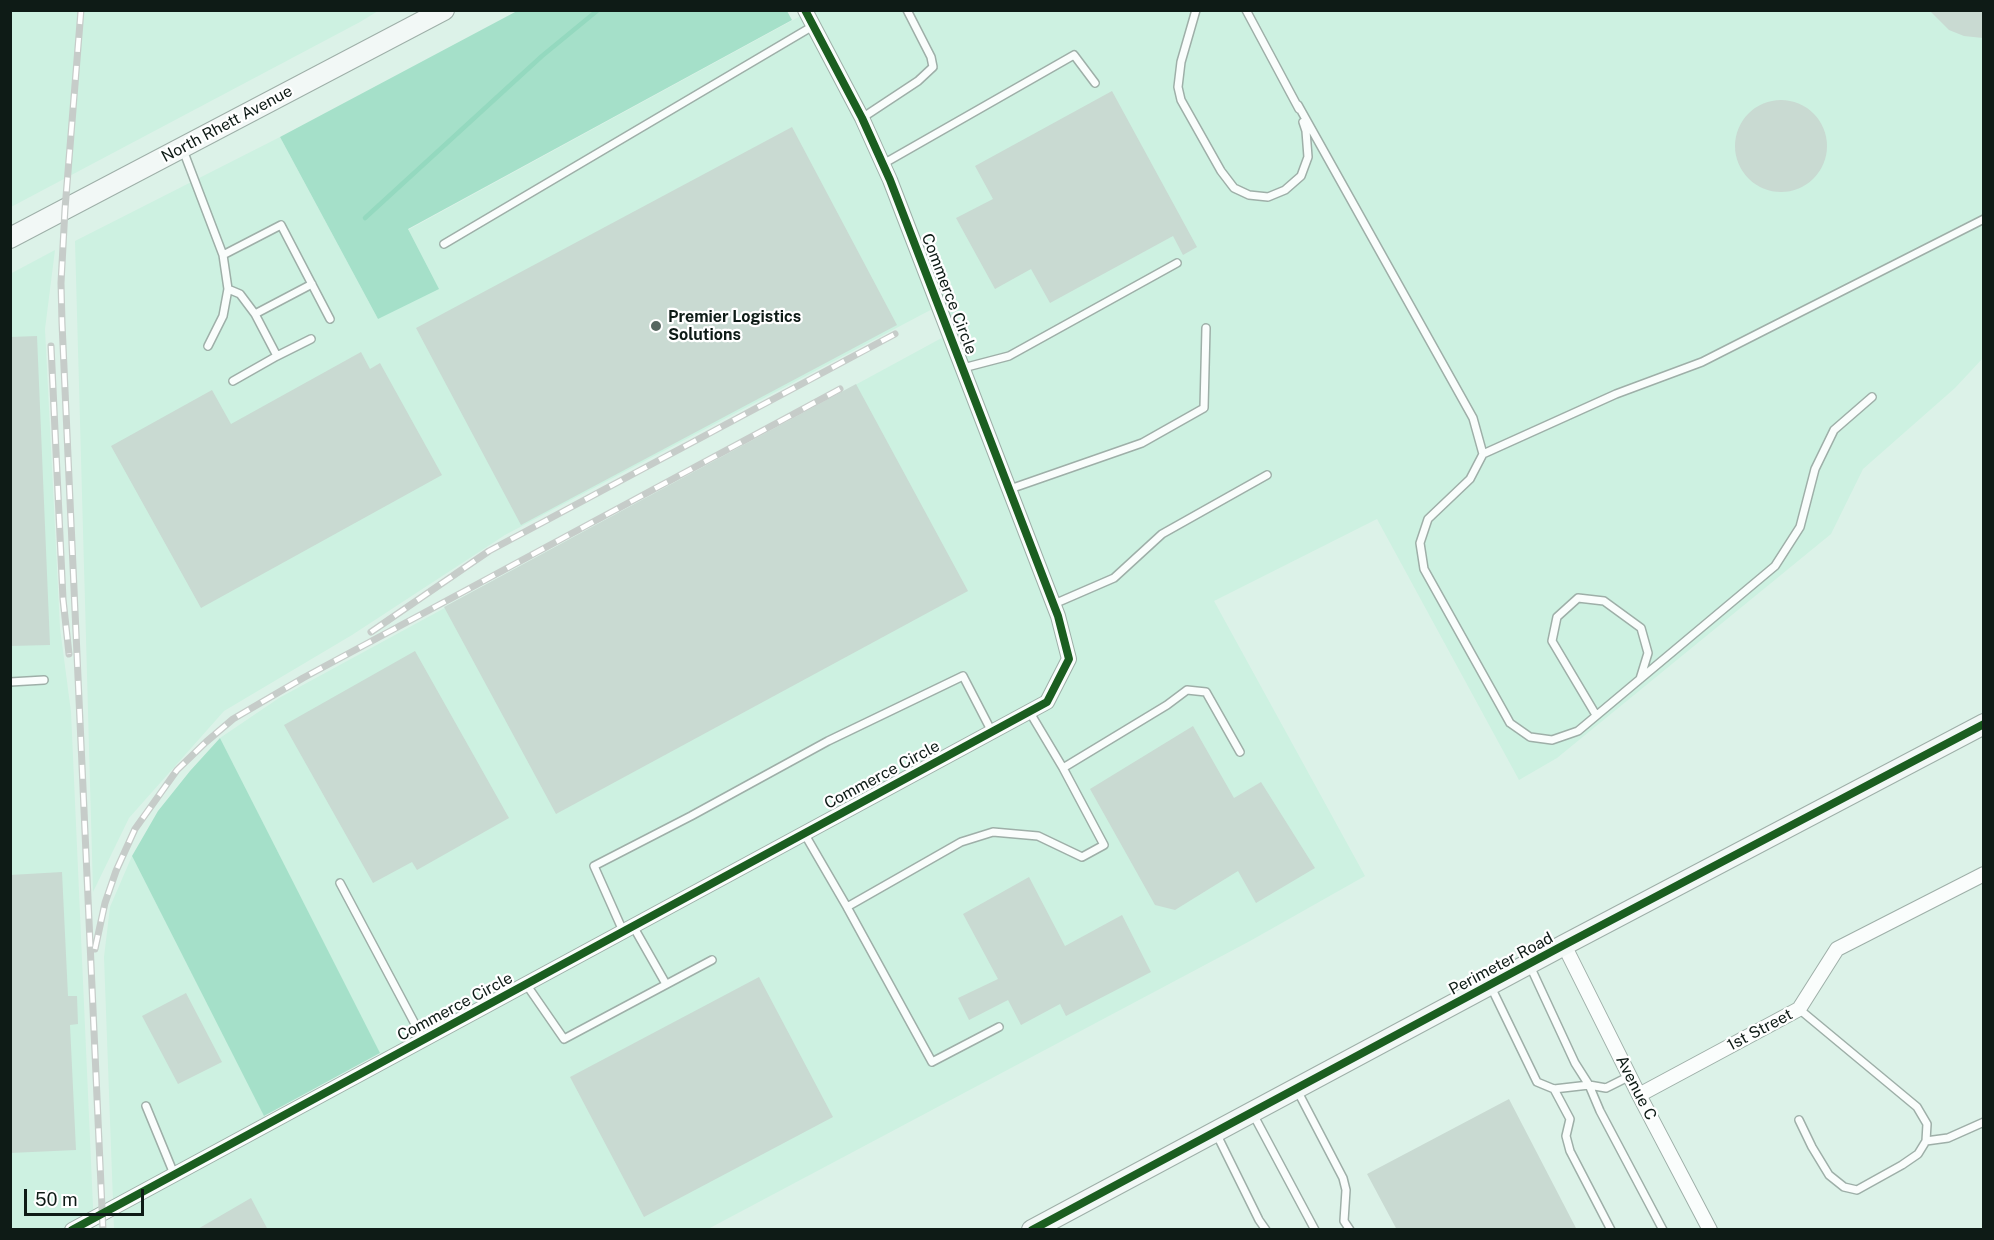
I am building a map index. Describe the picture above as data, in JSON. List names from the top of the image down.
{
  "streets": {
    "street": [
      "North Rhett Avenue",
      "Commerce Circle",
      "Perimeter Road",
      "1st Street",
      "Avenue C"
    ]
  },
  "crossings": [
    ["Perimeter Road", "Avenue C"],
    ["1st Street", "Avenue C"]
  ],
  "places": ["Premier Logistics Solutions"],
  "scale_bar": "50 m"
}
